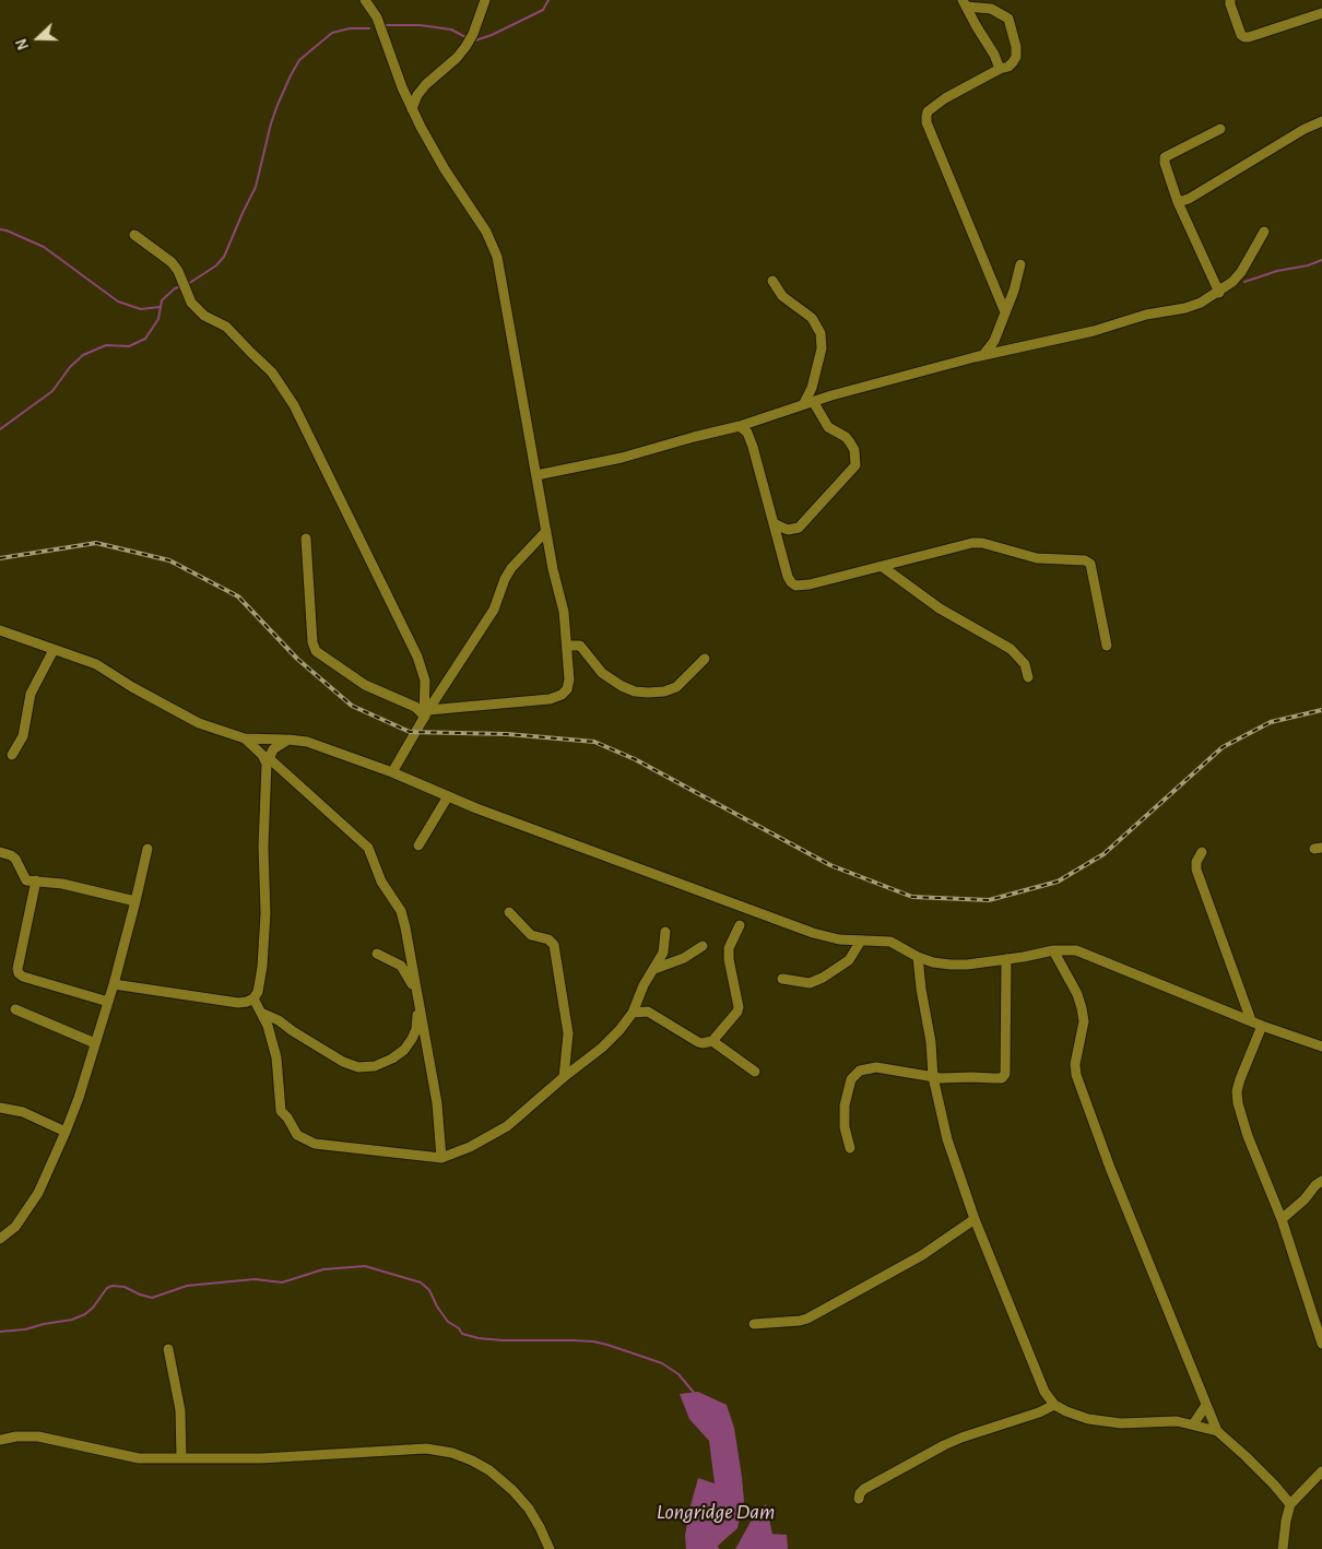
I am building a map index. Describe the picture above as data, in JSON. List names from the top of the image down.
{
  "water": ["Longridge Dam"],
  "north": "left"
}
